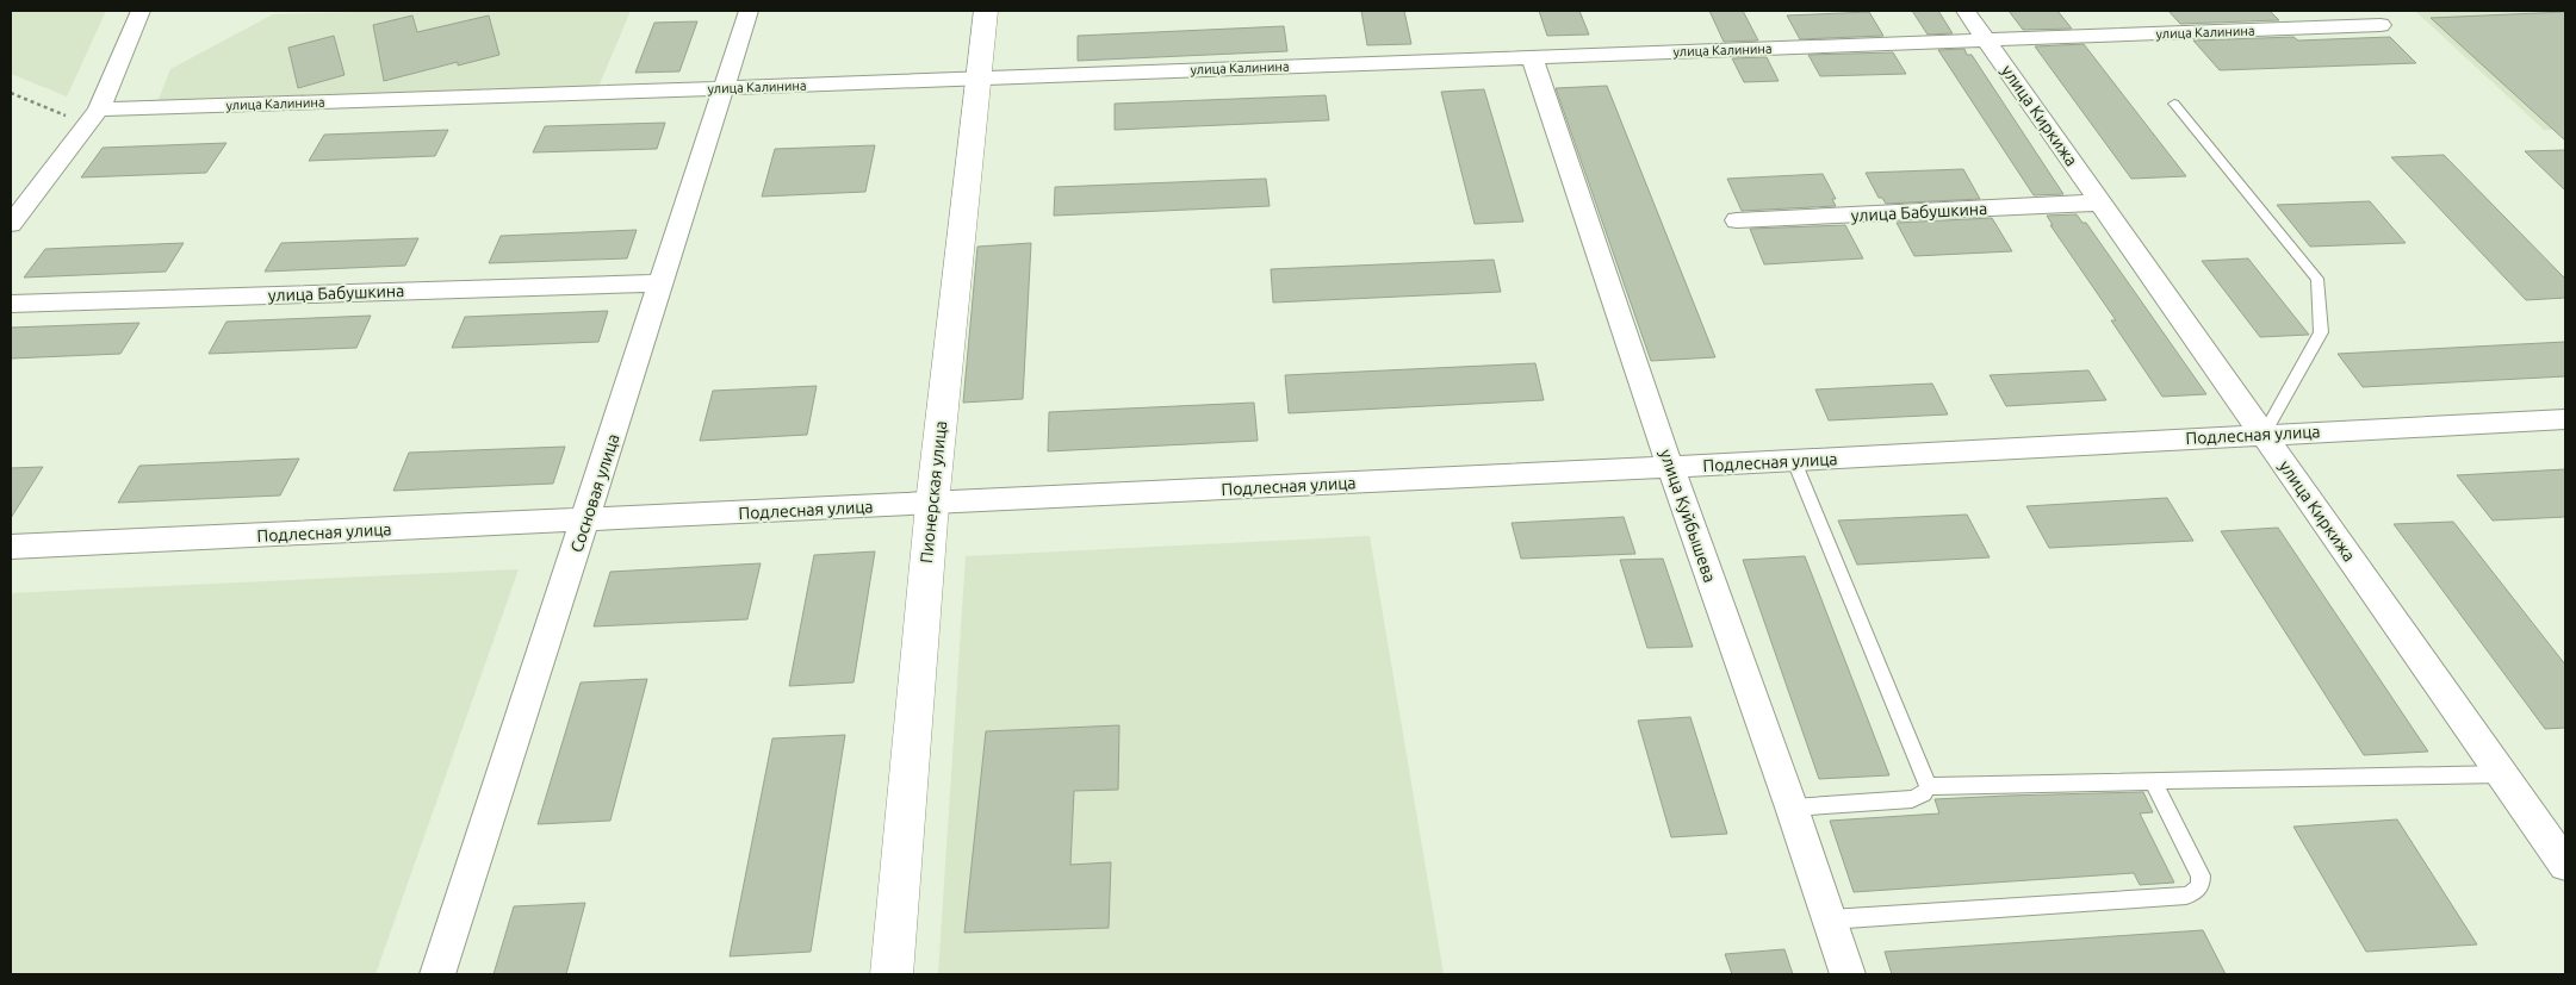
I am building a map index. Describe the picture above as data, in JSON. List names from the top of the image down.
{
  "streets": {
    "street": [
      "улица Калинина",
      "улица Киркижа",
      "улица Бабушкина",
      "Подлесная улица",
      "Пионерская улица",
      "Сосновая улица",
      "улица Куйбышева"
    ]
  },
  "crossings": [
    ["улица Калинина", "улица Киркижа"],
    ["улица Калинина", "Пионерская улица"],
    ["улица Калинина", "Сосновая улица"],
    ["улица Калинина", "улица Куйбышева"],
    ["улица Киркижа", "улица Бабушкина"],
    ["улица Киркижа", "Подлесная улица"],
    ["улица Бабушкина", "Сосновая улица"],
    ["Подлесная улица", "Пионерская улица"],
    ["Подлесная улица", "Сосновая улица"],
    ["Подлесная улица", "улица Куйбышева"]
  ]
}
